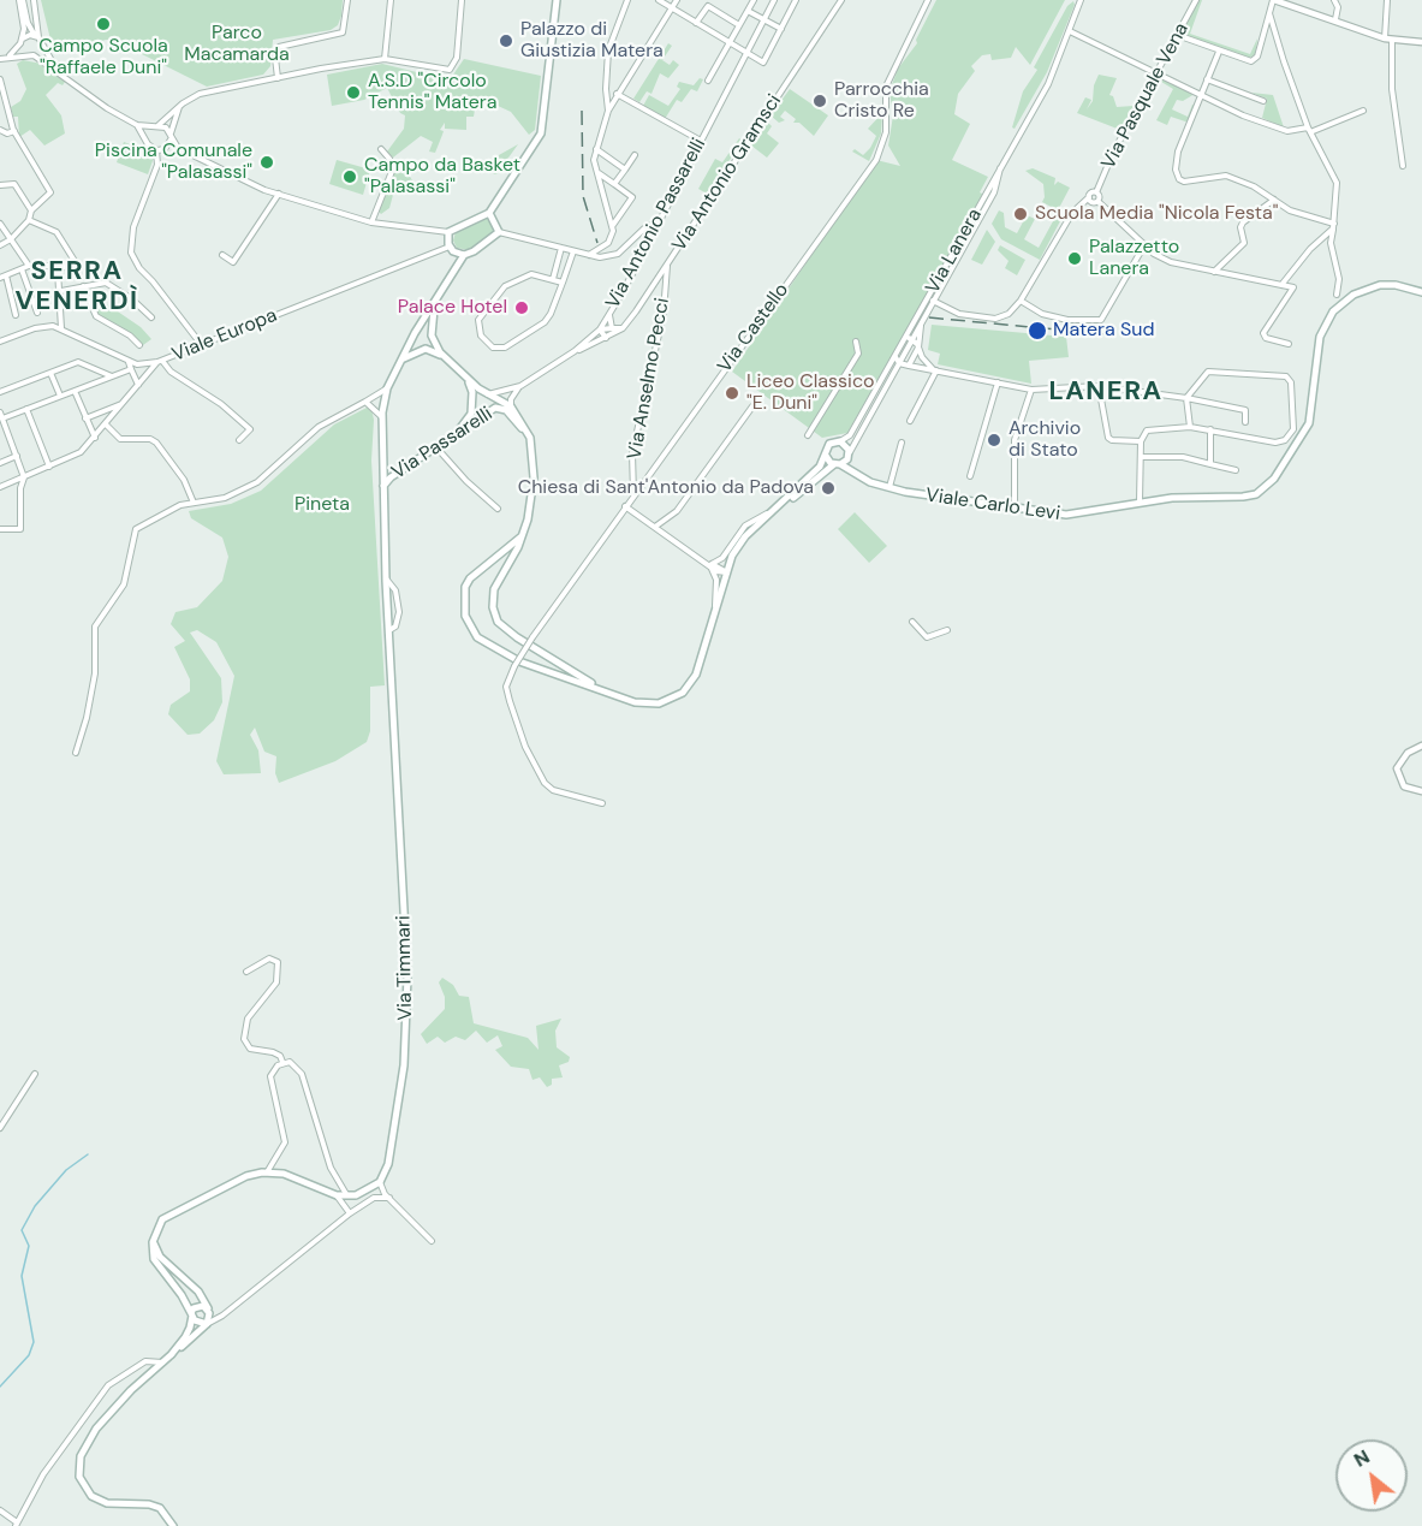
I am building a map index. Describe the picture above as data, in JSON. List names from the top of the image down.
{
  "streets": {
    "main road": ["Via Passarelli", "Viale Carlo Levi", "Via Timmari"],
    "street": [
      "Via Pasquale Vena",
      "Via Antonio Gramsci",
      "Via Antonio Passarelli",
      "Via Lanera",
      "Via Castello",
      "Viale Europa",
      "Via Anselmo Pecci"
    ]
  },
  "crossings": [
    ["Via Antonio Gramsci", "Via Antonio Passarelli"],
    ["Via Antonio Gramsci", "Via Anselmo Pecci"],
    ["Via Castello", "Via Anselmo Pecci"],
    ["Via Passarelli", "Via Timmari"]
  ],
  "districts": ["SERRA VENERDÌ", "LANERA"],
  "parks": ["Parco Macamarda", "Pineta"],
  "places": [
    "Campo Scuola \"Raffaele Duni\"",
    "Palazzo di Giustizia Matera",
    "A.S.D \"Circolo Tennis\" Matera",
    "Parrocchia Cristo Re",
    "Piscina Comunale \"Palasassi\"",
    "Campo da Basket \"Palasassi\"",
    "Scuola Media \"Nicola Festa\"",
    "Palazzetto Lanera",
    "Palace Hotel",
    "Matera Sud",
    "Liceo Classico \"E. Duni\"",
    "Archivio di Stato",
    "Chiesa di Sant'Antonio da Padova"
  ],
  "north": "top left"
}
